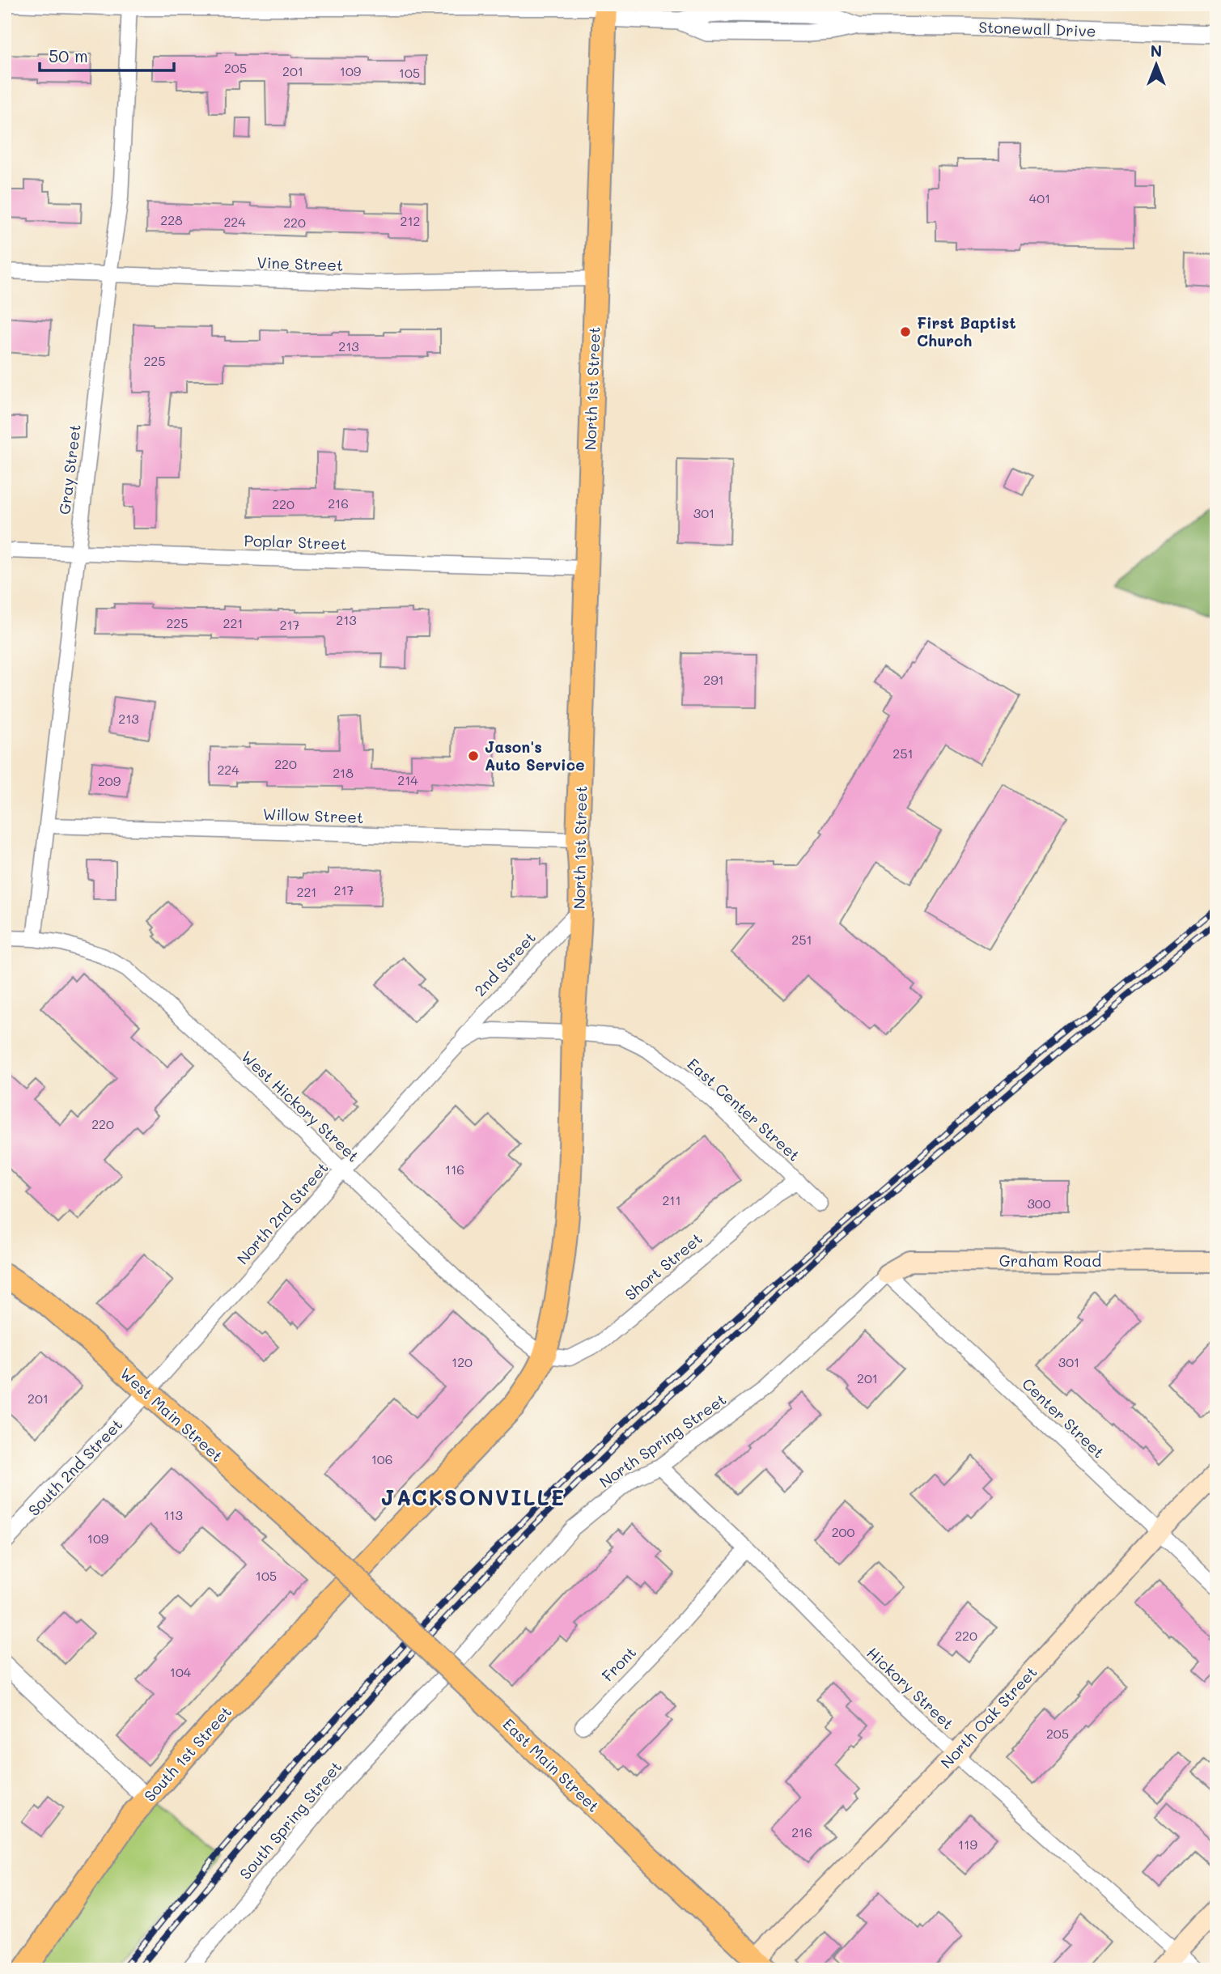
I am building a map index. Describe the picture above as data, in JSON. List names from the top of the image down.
{
  "streets": {
    "main road": [
      "North 1st Street",
      "Graham Road",
      "West Main Street",
      "North Oak Street",
      "South 1st Street",
      "East Main Street"
    ],
    "street": [
      "Stonewall Drive",
      "Vine Street",
      "Gray Street",
      "Poplar Street",
      "Willow Street",
      "2nd Street",
      "West Hickory Street",
      "East Center Street",
      "North 2nd Street",
      "Short Street",
      "Center Street",
      "North Spring Street",
      "South 2nd Street",
      "Front",
      "Hickory Street",
      "South Spring Street"
    ]
  },
  "crossings": [
    ["Stonewall Drive", "North 1st Street"],
    ["Vine Street", "North 1st Street"],
    ["Vine Street", "Gray Street"],
    ["North 1st Street", "Poplar Street"],
    ["North 1st Street", "Willow Street"],
    ["North 1st Street", "2nd Street"],
    ["North 1st Street", "West Hickory Street"],
    ["North 1st Street", "East Center Street"],
    ["North 1st Street", "North 2nd Street"],
    ["North 1st Street", "Short Street"],
    ["North 1st Street", "South 1st Street"],
    ["Gray Street", "Poplar Street"],
    ["Gray Street", "Willow Street"],
    ["Gray Street", "West Hickory Street"],
    ["2nd Street", "North 2nd Street"],
    ["West Hickory Street", "North 2nd Street"],
    ["West Hickory Street", "Short Street"],
    ["East Center Street", "North 2nd Street"],
    ["East Center Street", "Short Street"],
    ["North 2nd Street", "West Main Street"],
    ["North 2nd Street", "South 2nd Street"],
    ["Graham Road", "Center Street"],
    ["Graham Road", "North Spring Street"],
    ["West Main Street", "South 2nd Street"],
    ["West Main Street", "East Main Street"],
    ["Center Street", "North Spring Street"],
    ["Center Street", "North Oak Street"],
    ["North Spring Street", "Hickory Street"],
    ["North Spring Street", "South Spring Street"],
    ["Front", "Hickory Street"],
    ["Hickory Street", "North Oak Street"],
    ["North Oak Street", "East Main Street"]
  ],
  "districts": ["JACKSONVILLE"],
  "places": ["First Baptist Church", "Jason's Auto Service"],
  "house_numbers": [
    "205",
    "201",
    "109",
    "105",
    "401",
    "228",
    "212",
    "224",
    "220",
    "213",
    "225",
    "216",
    "220",
    "301",
    "213",
    "225",
    "221",
    "217",
    "291",
    "213",
    "251",
    "220",
    "224",
    "218",
    "214",
    "209",
    "217",
    "221",
    "251",
    "220",
    "116",
    "211",
    "300",
    "120",
    "301",
    "201",
    "201",
    "106",
    "113",
    "200",
    "109",
    "105",
    "220",
    "104",
    "205",
    "216",
    "119"
  ],
  "scale_bar": "50 m",
  "north": "top"
}
